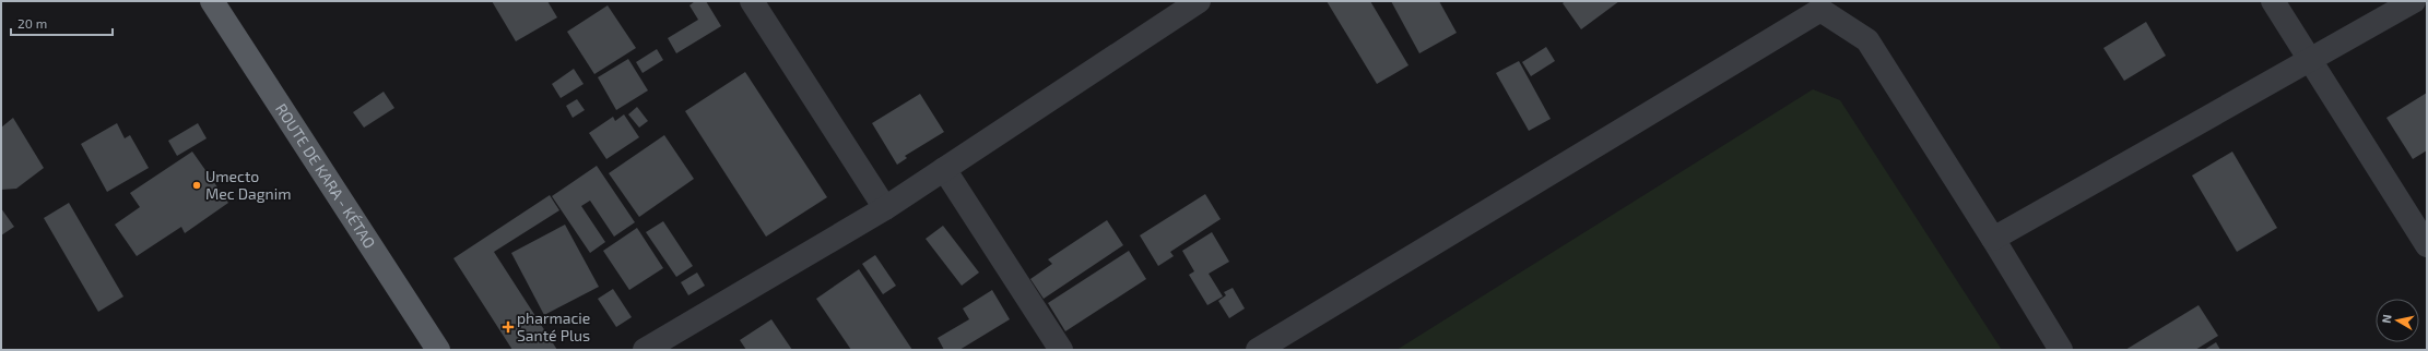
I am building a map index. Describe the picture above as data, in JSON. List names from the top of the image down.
{
  "streets": {
    "main road": ["ROUTE DE KARA - KÉTAO"]
  },
  "places": {
    "other": ["Umecto Mec Dagnim"],
    "health": ["pharmacie Santé Plus"]
  },
  "scale_bar": "20 m",
  "north": "left"
}
